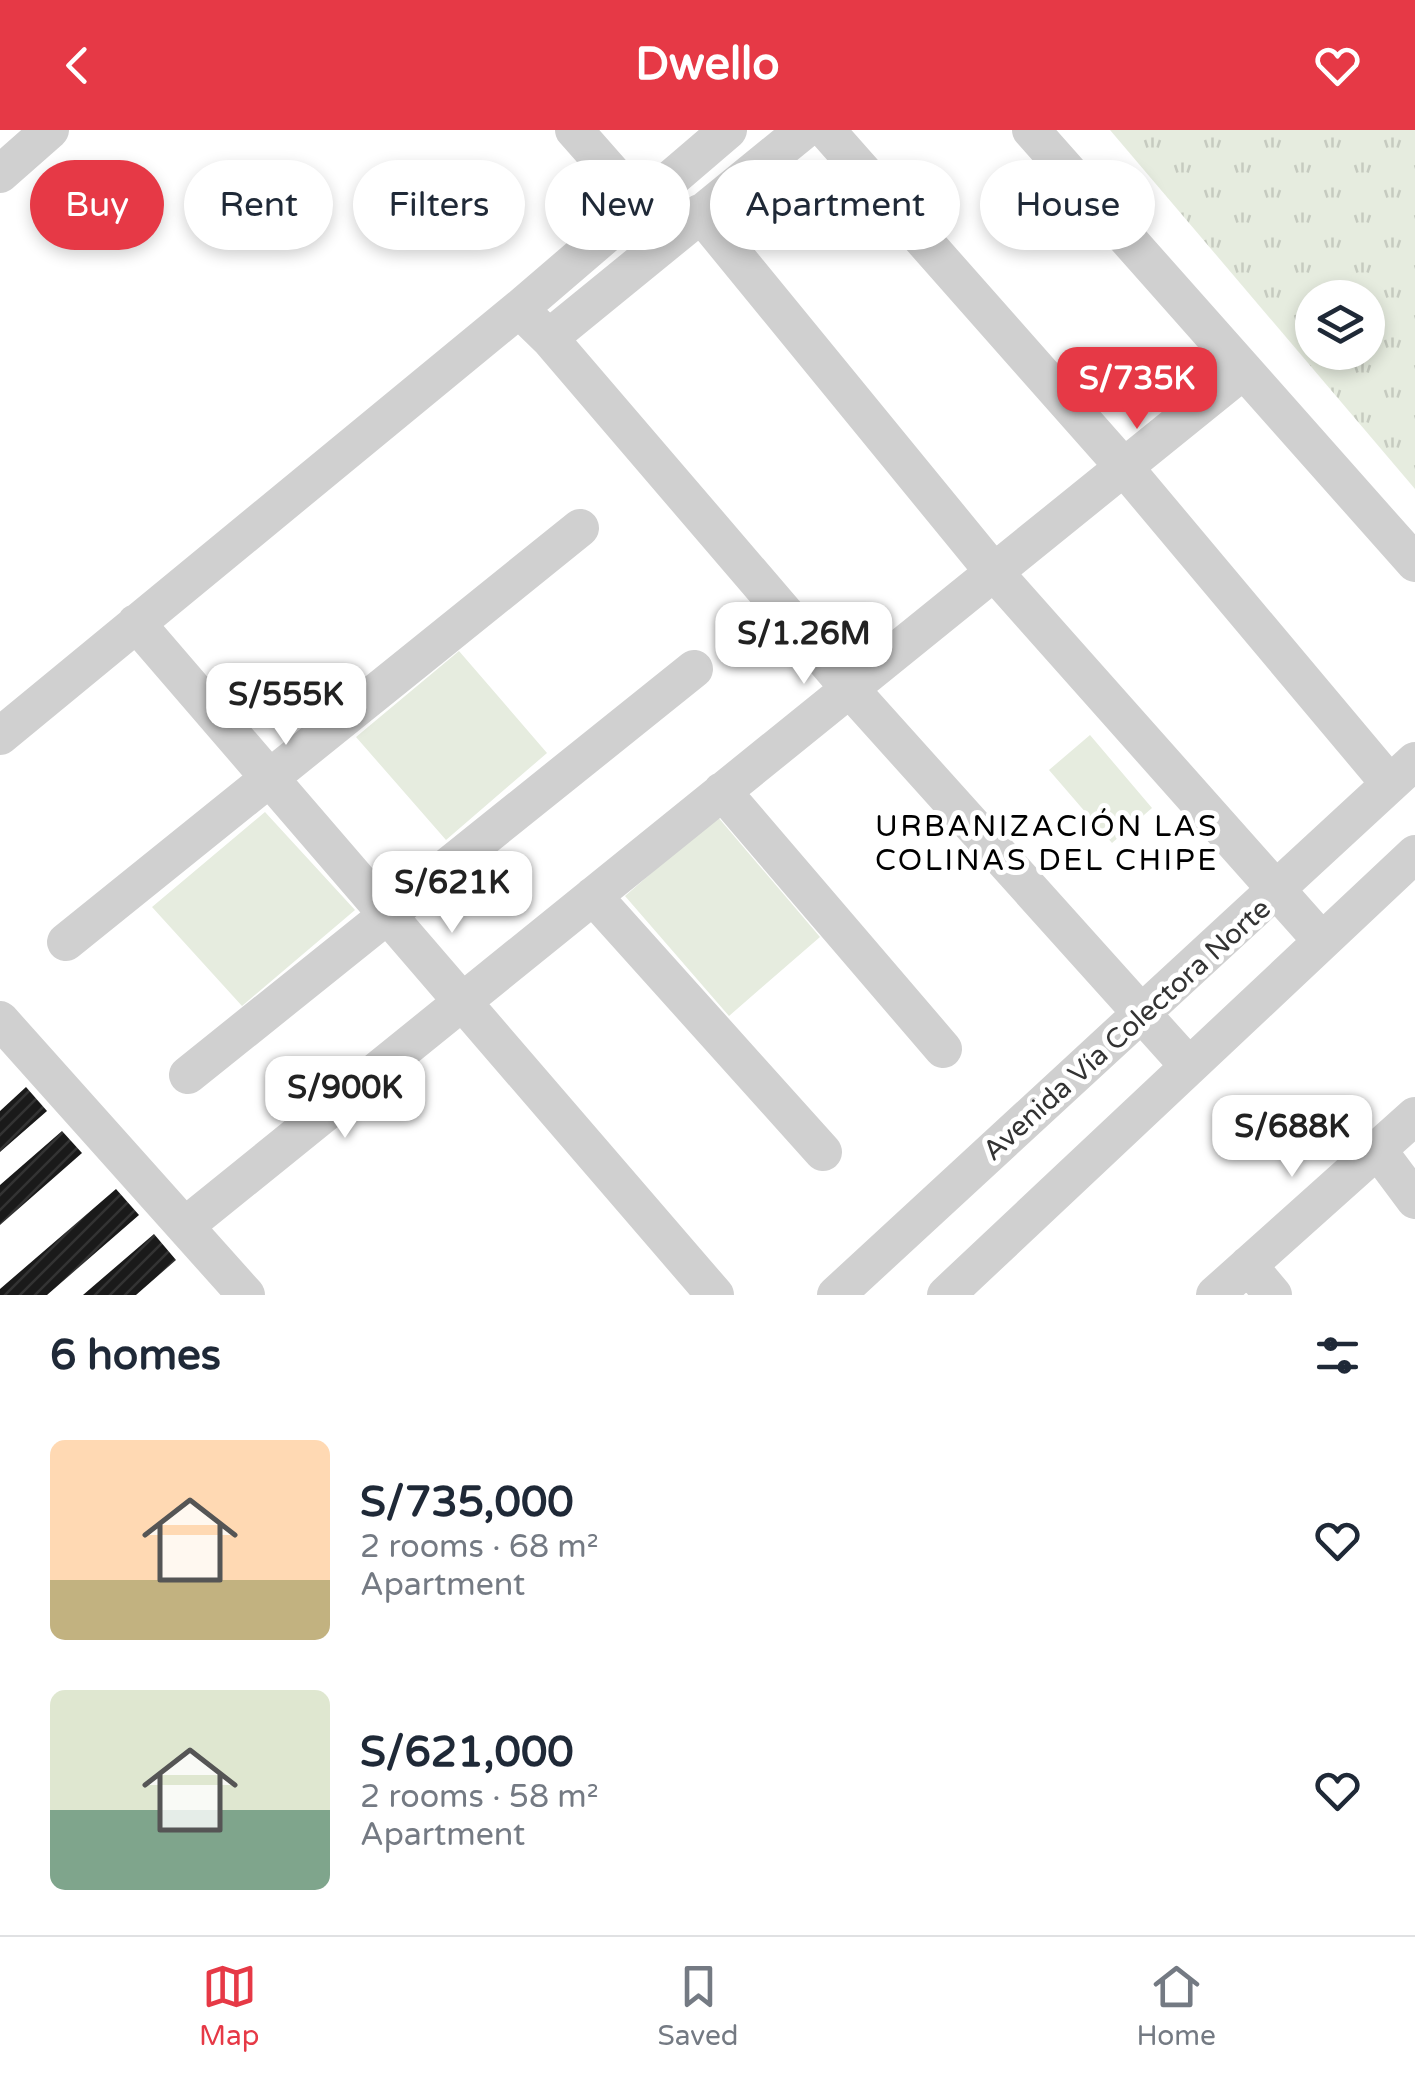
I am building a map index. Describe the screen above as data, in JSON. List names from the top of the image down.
{
  "streets": {
    "street": ["Avenida Vía Colectora Norte"]
  },
  "districts": ["URBANIZACIÓN LAS COLINAS DEL CHIPE"],
  "page": {
    "header": "Dwello",
    "chip": [
      "Buy",
      "Rent",
      "Filters",
      "New",
      "Apartment",
      "House"
    ],
    "price": [
      "S/735K",
      "S/1.26M",
      "S/555K",
      "S/621K",
      "S/900K",
      "S/688K"
    ],
    "heading": "6 homes",
    "list": [
      {
        "name": "S/735,000",
        "note": "2 rooms · 68 m² · Apartment"
      },
      {
        "name": "S/621,000",
        "note": "2 rooms · 58 m² · Apartment"
      }
    ],
    "tabs": ["Map", "Saved", "Home"]
  }
}
